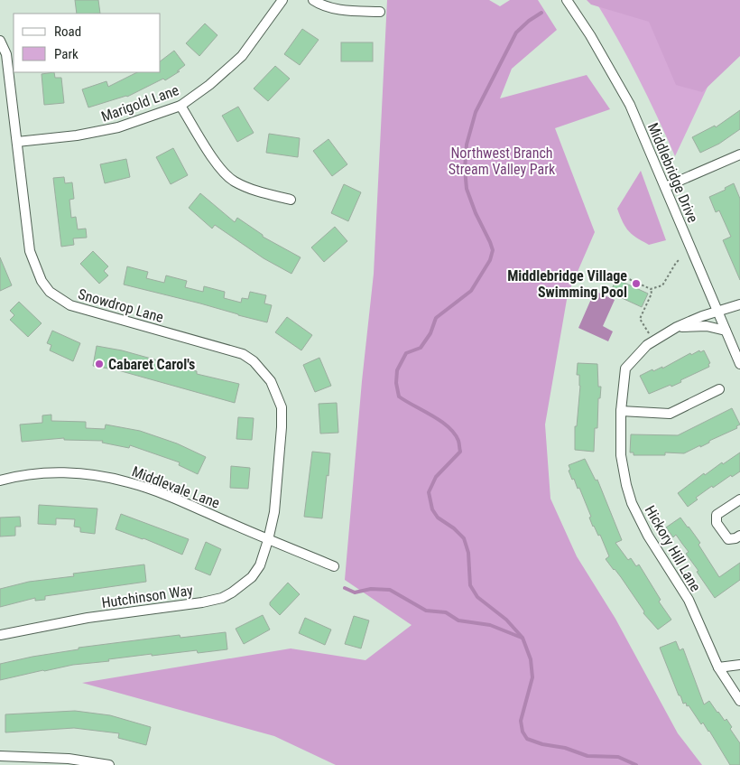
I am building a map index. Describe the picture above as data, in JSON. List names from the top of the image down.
{
  "streets": {
    "street": [
      "Marigold Lane",
      "Middlebridge Drive",
      "Snowdrop Lane",
      "Middlevale Lane",
      "Hickory Hill Lane",
      "Hutchinson Way"
    ]
  },
  "crossings": [
    ["Marigold Lane", "Snowdrop Lane"],
    ["Middlebridge Drive", "Hickory Hill Lane"],
    ["Snowdrop Lane", "Middlevale Lane"],
    ["Snowdrop Lane", "Hutchinson Way"],
    ["Middlevale Lane", "Hutchinson Way"]
  ],
  "parks": ["Northwest Branch Stream Valley Park"],
  "places": ["Middlebridge Village Swimming Pool", "Cabaret Carol's"],
  "legend": ["Road", "Park"]
}
